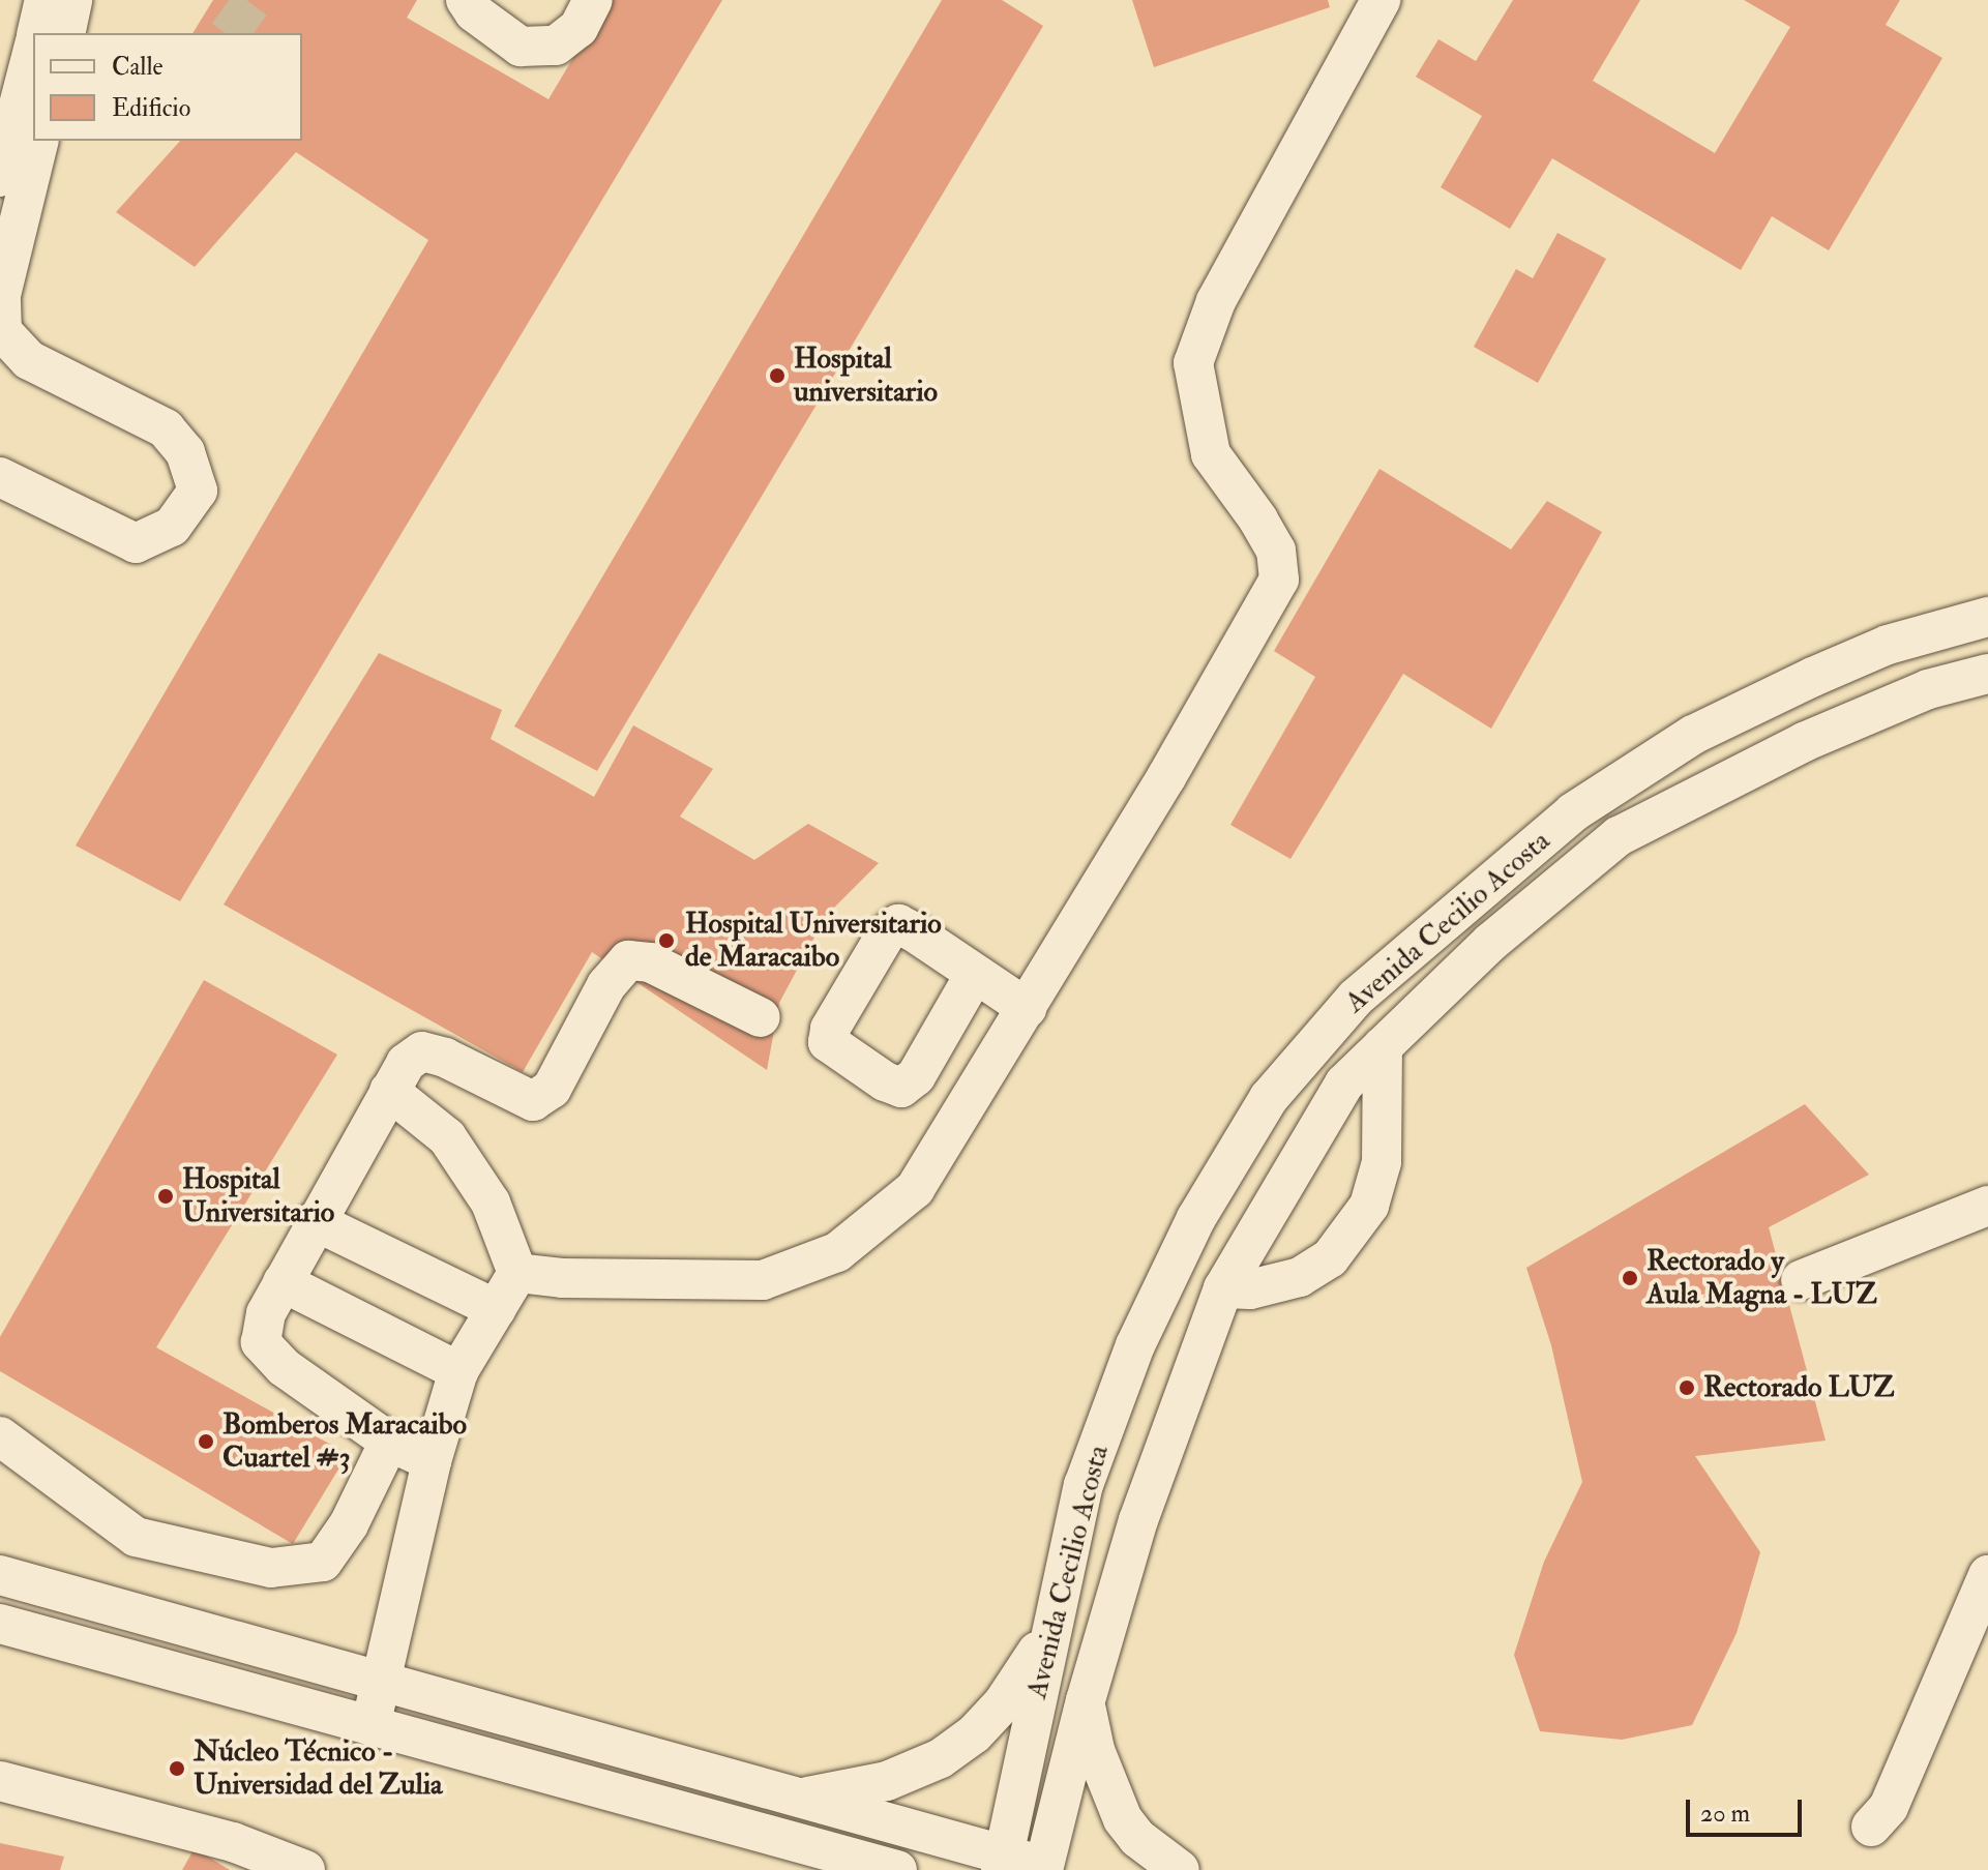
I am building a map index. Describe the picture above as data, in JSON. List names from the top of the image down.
{
  "streets": {
    "street": ["Avenida Cecilio Acosta"]
  },
  "places": [
    "Hospital universitario",
    "Hospital Universitario de Maracaibo",
    "Hospital Universitario",
    "Rectorado y Aula Magna - LUZ",
    "Rectorado LUZ",
    "Bomberos Maracaibo Cuartel #3",
    "Núcleo Técnico - Universidad del Zulia"
  ],
  "legend": ["Calle", "Edificio"],
  "scale_bar": "20 m"
}
